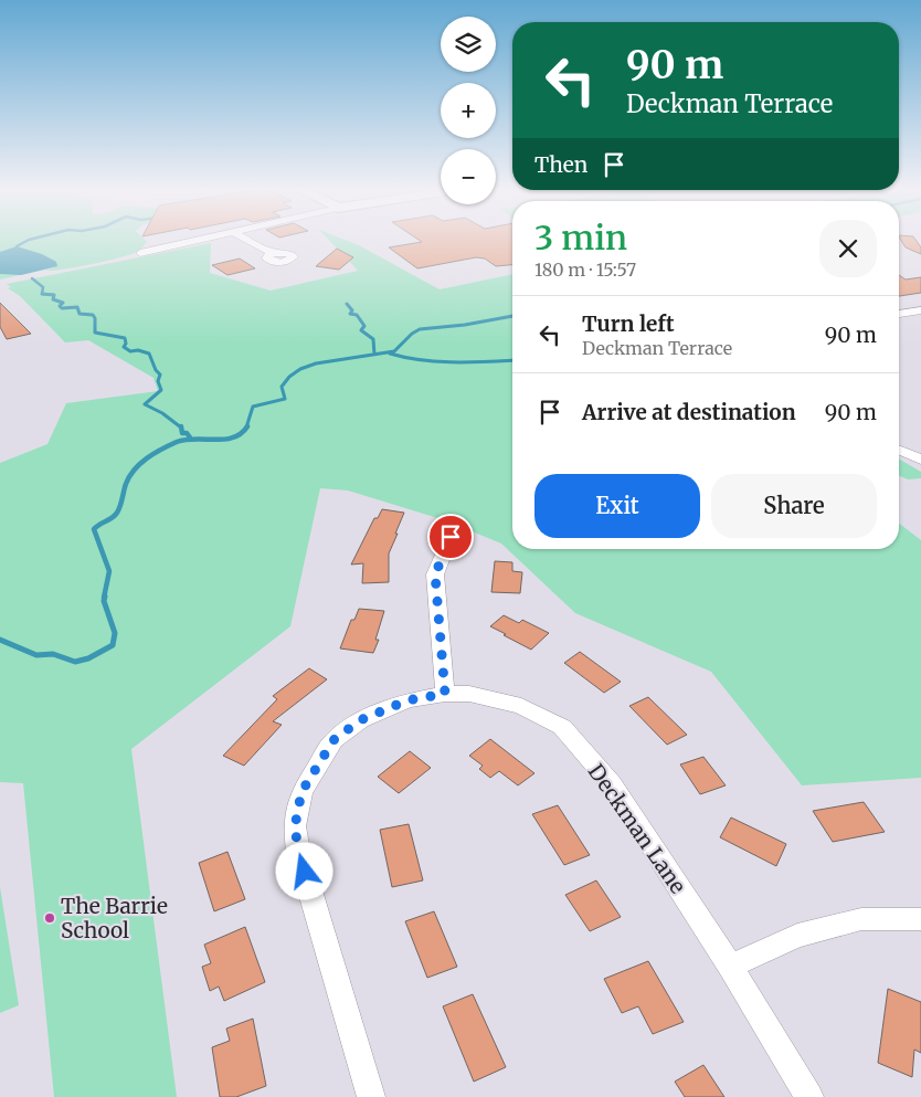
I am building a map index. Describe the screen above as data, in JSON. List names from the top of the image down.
{
  "streets": {
    "street": ["Deckman Lane"]
  },
  "places": ["The Barrie School"],
  "page": {
    "map_buttons": ["+", "−"],
    "turn": ["90 m", "Deckman Terrace"],
    "then": "Then",
    "heading": ["3 min", "180 m · 15:57"],
    "list": [
      {
        "name": "Turn left",
        "note": "Deckman Terrace",
        "value": "90 m"
      },
      {
        "name": "Arrive at destination",
        "value": "90 m"
      }
    ],
    "buttons": ["Exit", "Share"]
  }
}
